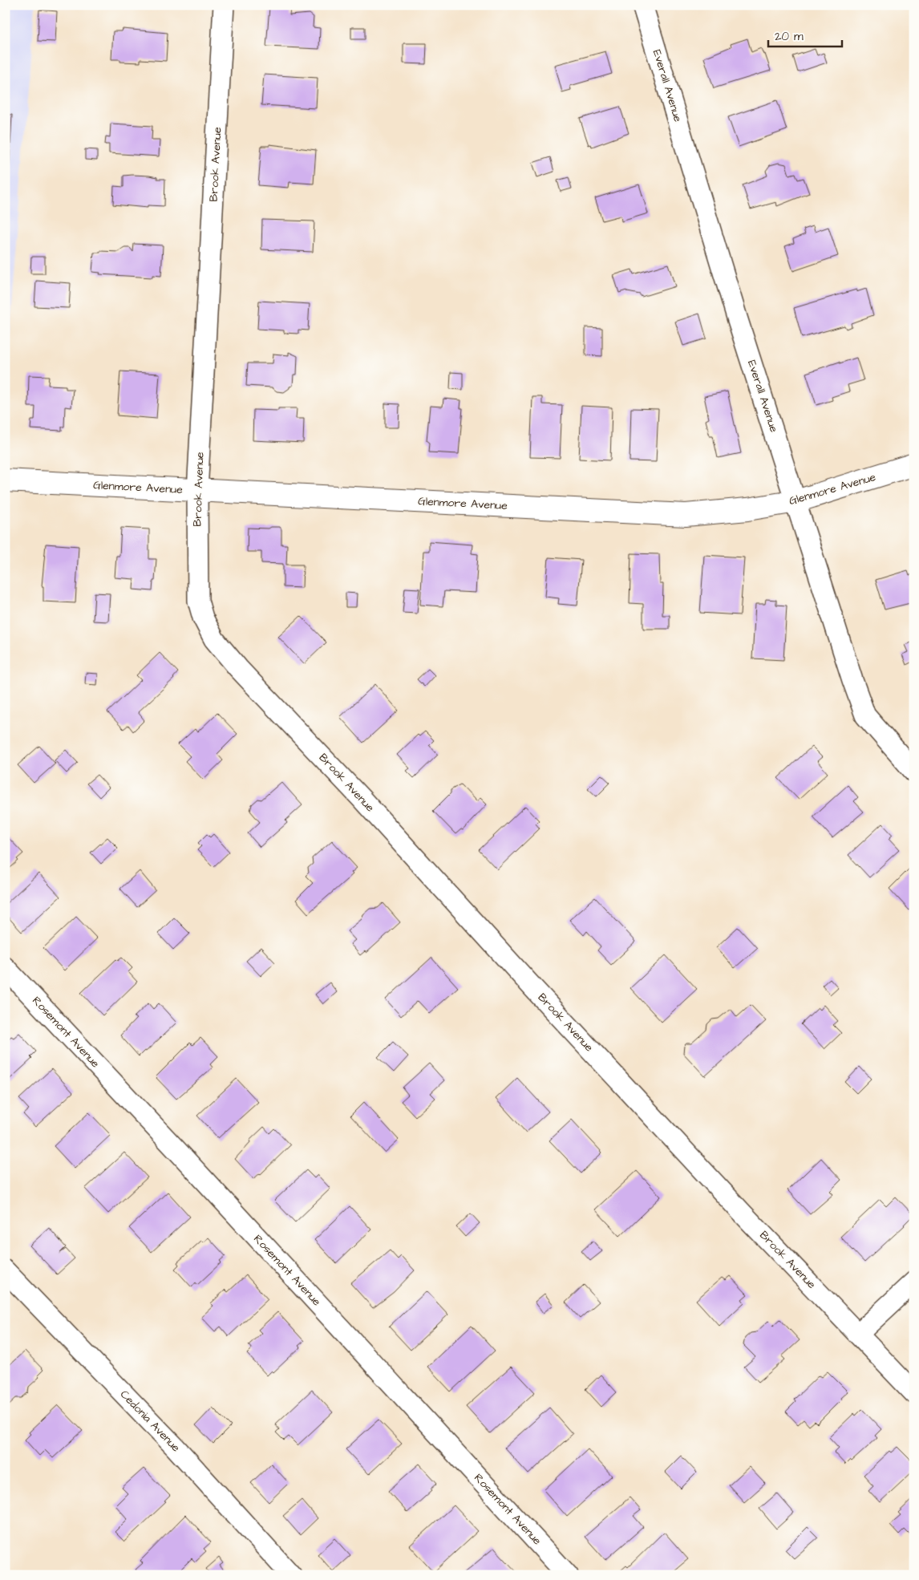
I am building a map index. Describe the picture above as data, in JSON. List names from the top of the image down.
{
  "streets": {
    "street": [
      "Everall Avenue",
      "Brook Avenue",
      "Glenmore Avenue",
      "Rosemont Avenue",
      "Cedonia Avenue"
    ]
  },
  "crossings": [
    ["Everall Avenue", "Glenmore Avenue"],
    ["Brook Avenue", "Glenmore Avenue"]
  ],
  "scale_bar": "20 m"
}
